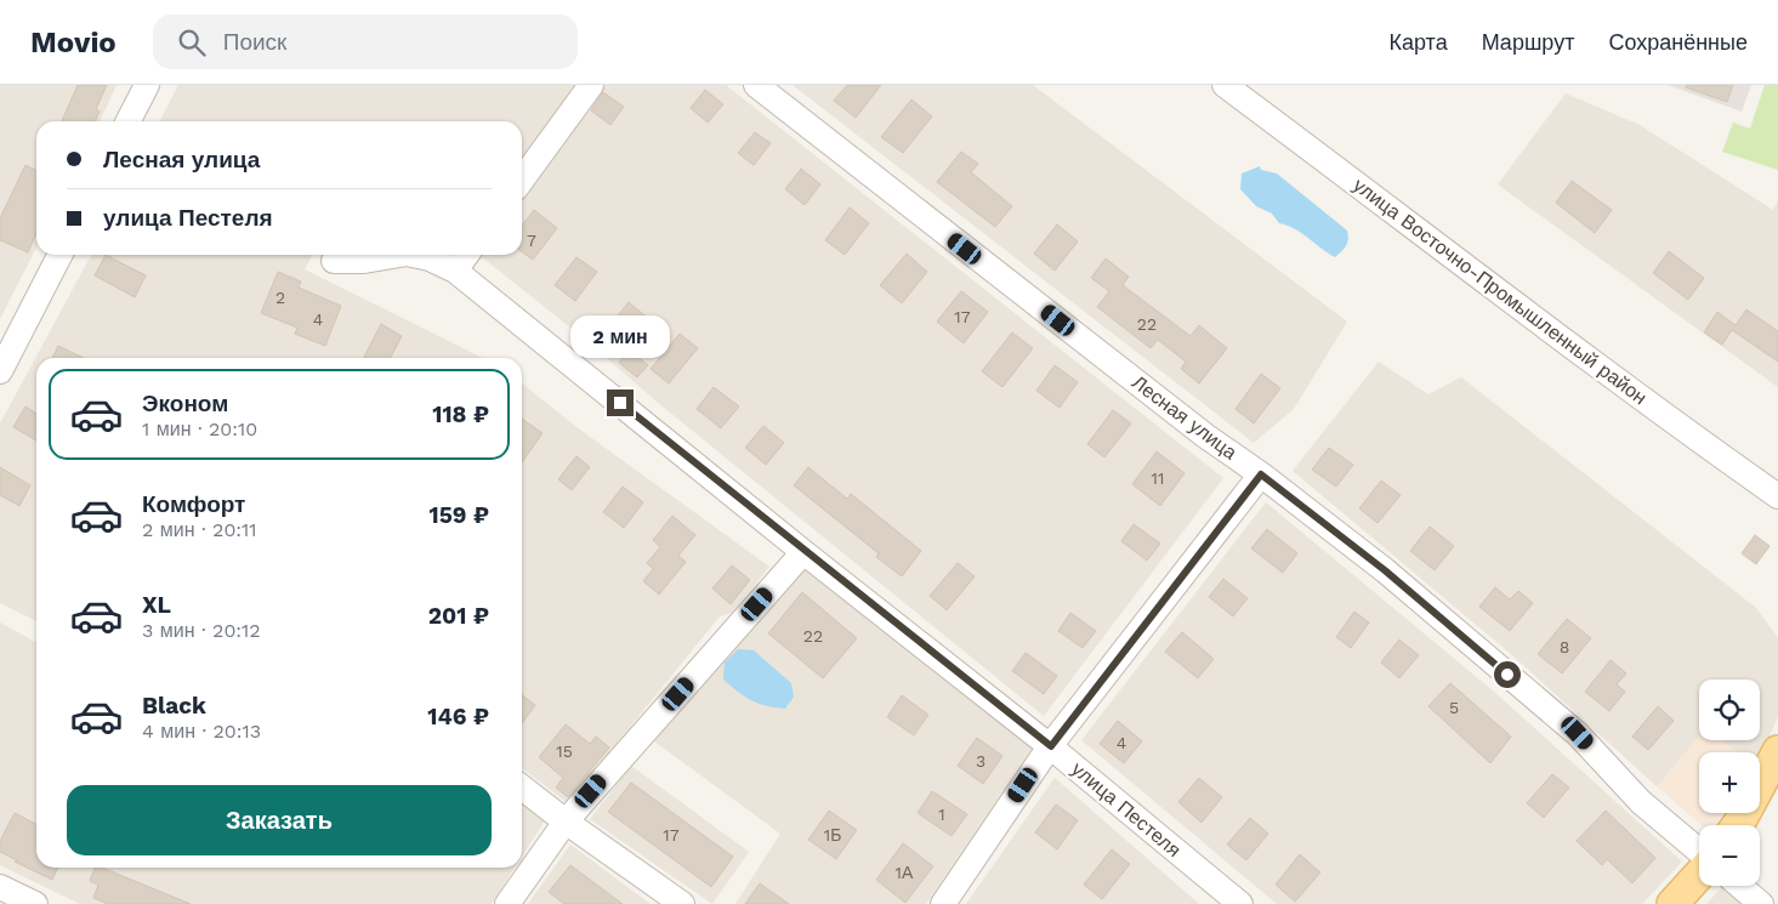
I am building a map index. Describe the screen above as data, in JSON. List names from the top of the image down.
{
  "streets": {
    "street": ["улица Восточно-Промышленный район", "Лесная улица", "улица Пестеля"]
  },
  "house_numbers": [
    "7",
    "2",
    "17",
    "4",
    "22",
    "11",
    "22",
    "8",
    "5",
    "4",
    "15",
    "3",
    "1",
    "17",
    "1Б",
    "1А"
  ],
  "page": {
    "header": "Movio",
    "search": "Поиск",
    "nav": ["Карта", "Маршрут", "Сохранённые"],
    "banner": ["Лесная улица", "улица Пестеля"],
    "bubble": "2 мин",
    "list": [
      {
        "name": "Эконом",
        "note": "1 мин · 20:10",
        "value": "118 ₽"
      },
      {
        "name": "Комфорт",
        "note": "2 мин · 20:11",
        "value": "159 ₽"
      },
      {
        "name": "XL",
        "note": "3 мин · 20:12",
        "value": "201 ₽"
      },
      {
        "name": "Black",
        "note": "4 мин · 20:13",
        "value": "146 ₽"
      }
    ],
    "map_buttons": ["+", "−"],
    "buttons": "Заказать"
  }
}
